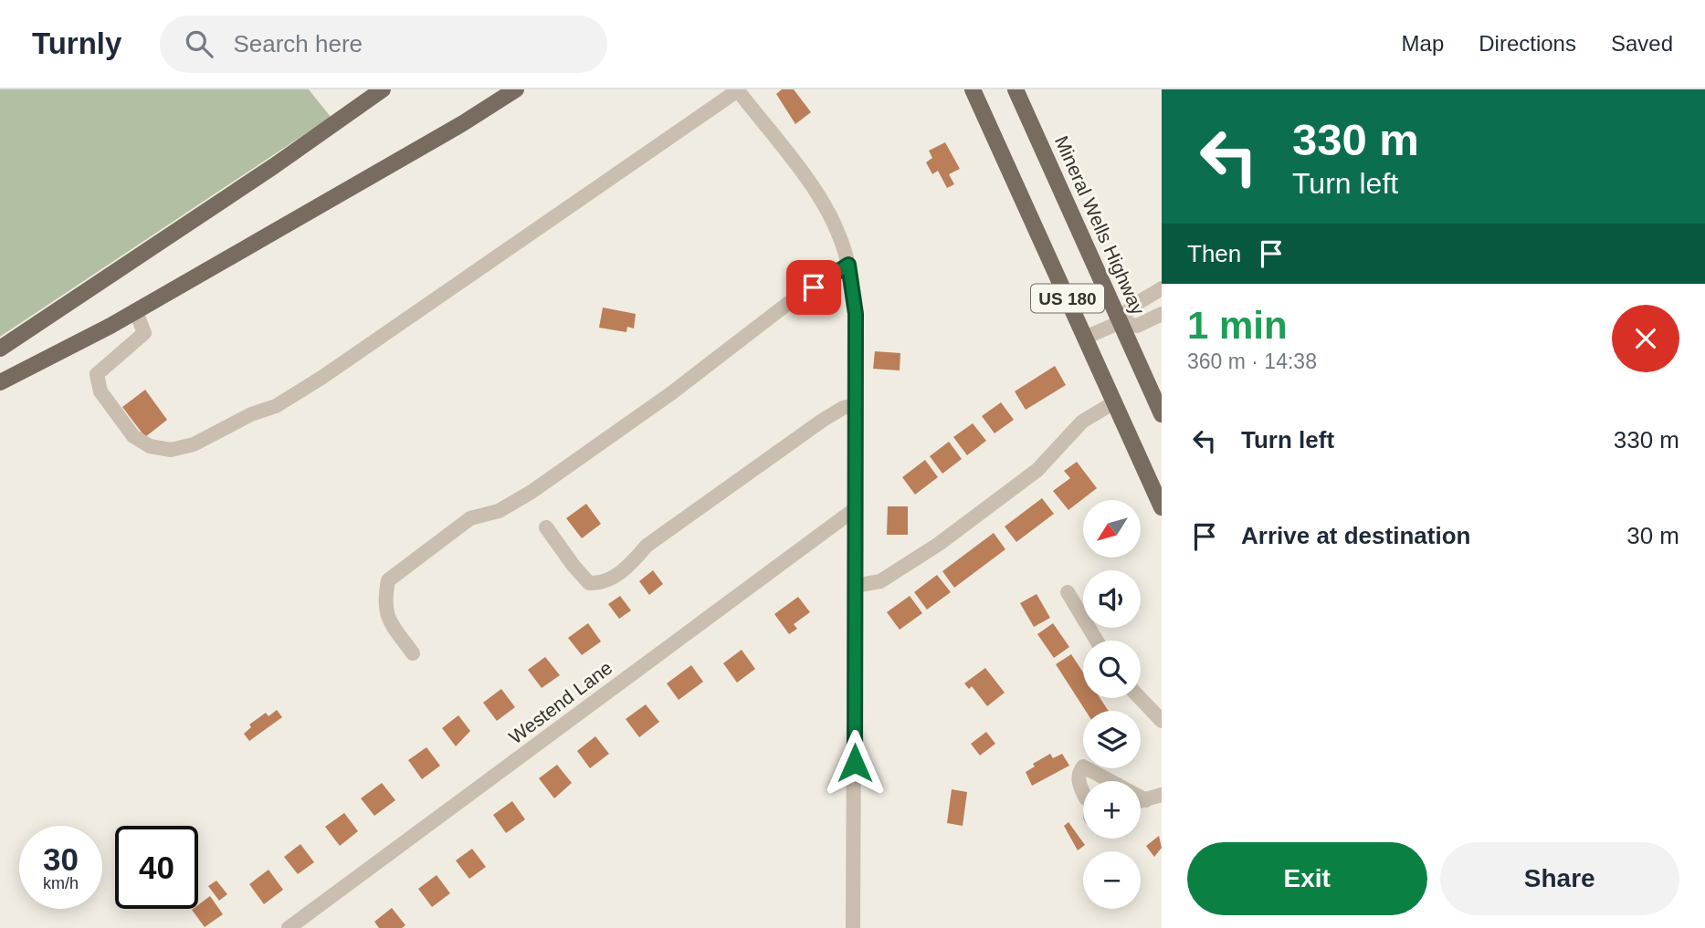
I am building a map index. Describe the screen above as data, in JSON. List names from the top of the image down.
{
  "streets": {
    "main road": ["Mineral Wells Highway", "US 180"],
    "street": ["Westend Lane"]
  },
  "north": "bottom left",
  "page": {
    "header": "Turnly",
    "search": "Search here",
    "nav": ["Map", "Directions", "Saved"],
    "turn": ["330 m", "Turn left"],
    "then": "Then",
    "heading": ["1 min", "360 m · 14:38"],
    "list": [
      {
        "name": "Turn left",
        "value": "330 m"
      },
      {
        "name": "Arrive at destination",
        "value": "30 m"
      }
    ],
    "map_buttons": ["+", "−"],
    "speed": "30 km/h",
    "limit": "40",
    "buttons": ["Exit", "Share"]
  }
}
